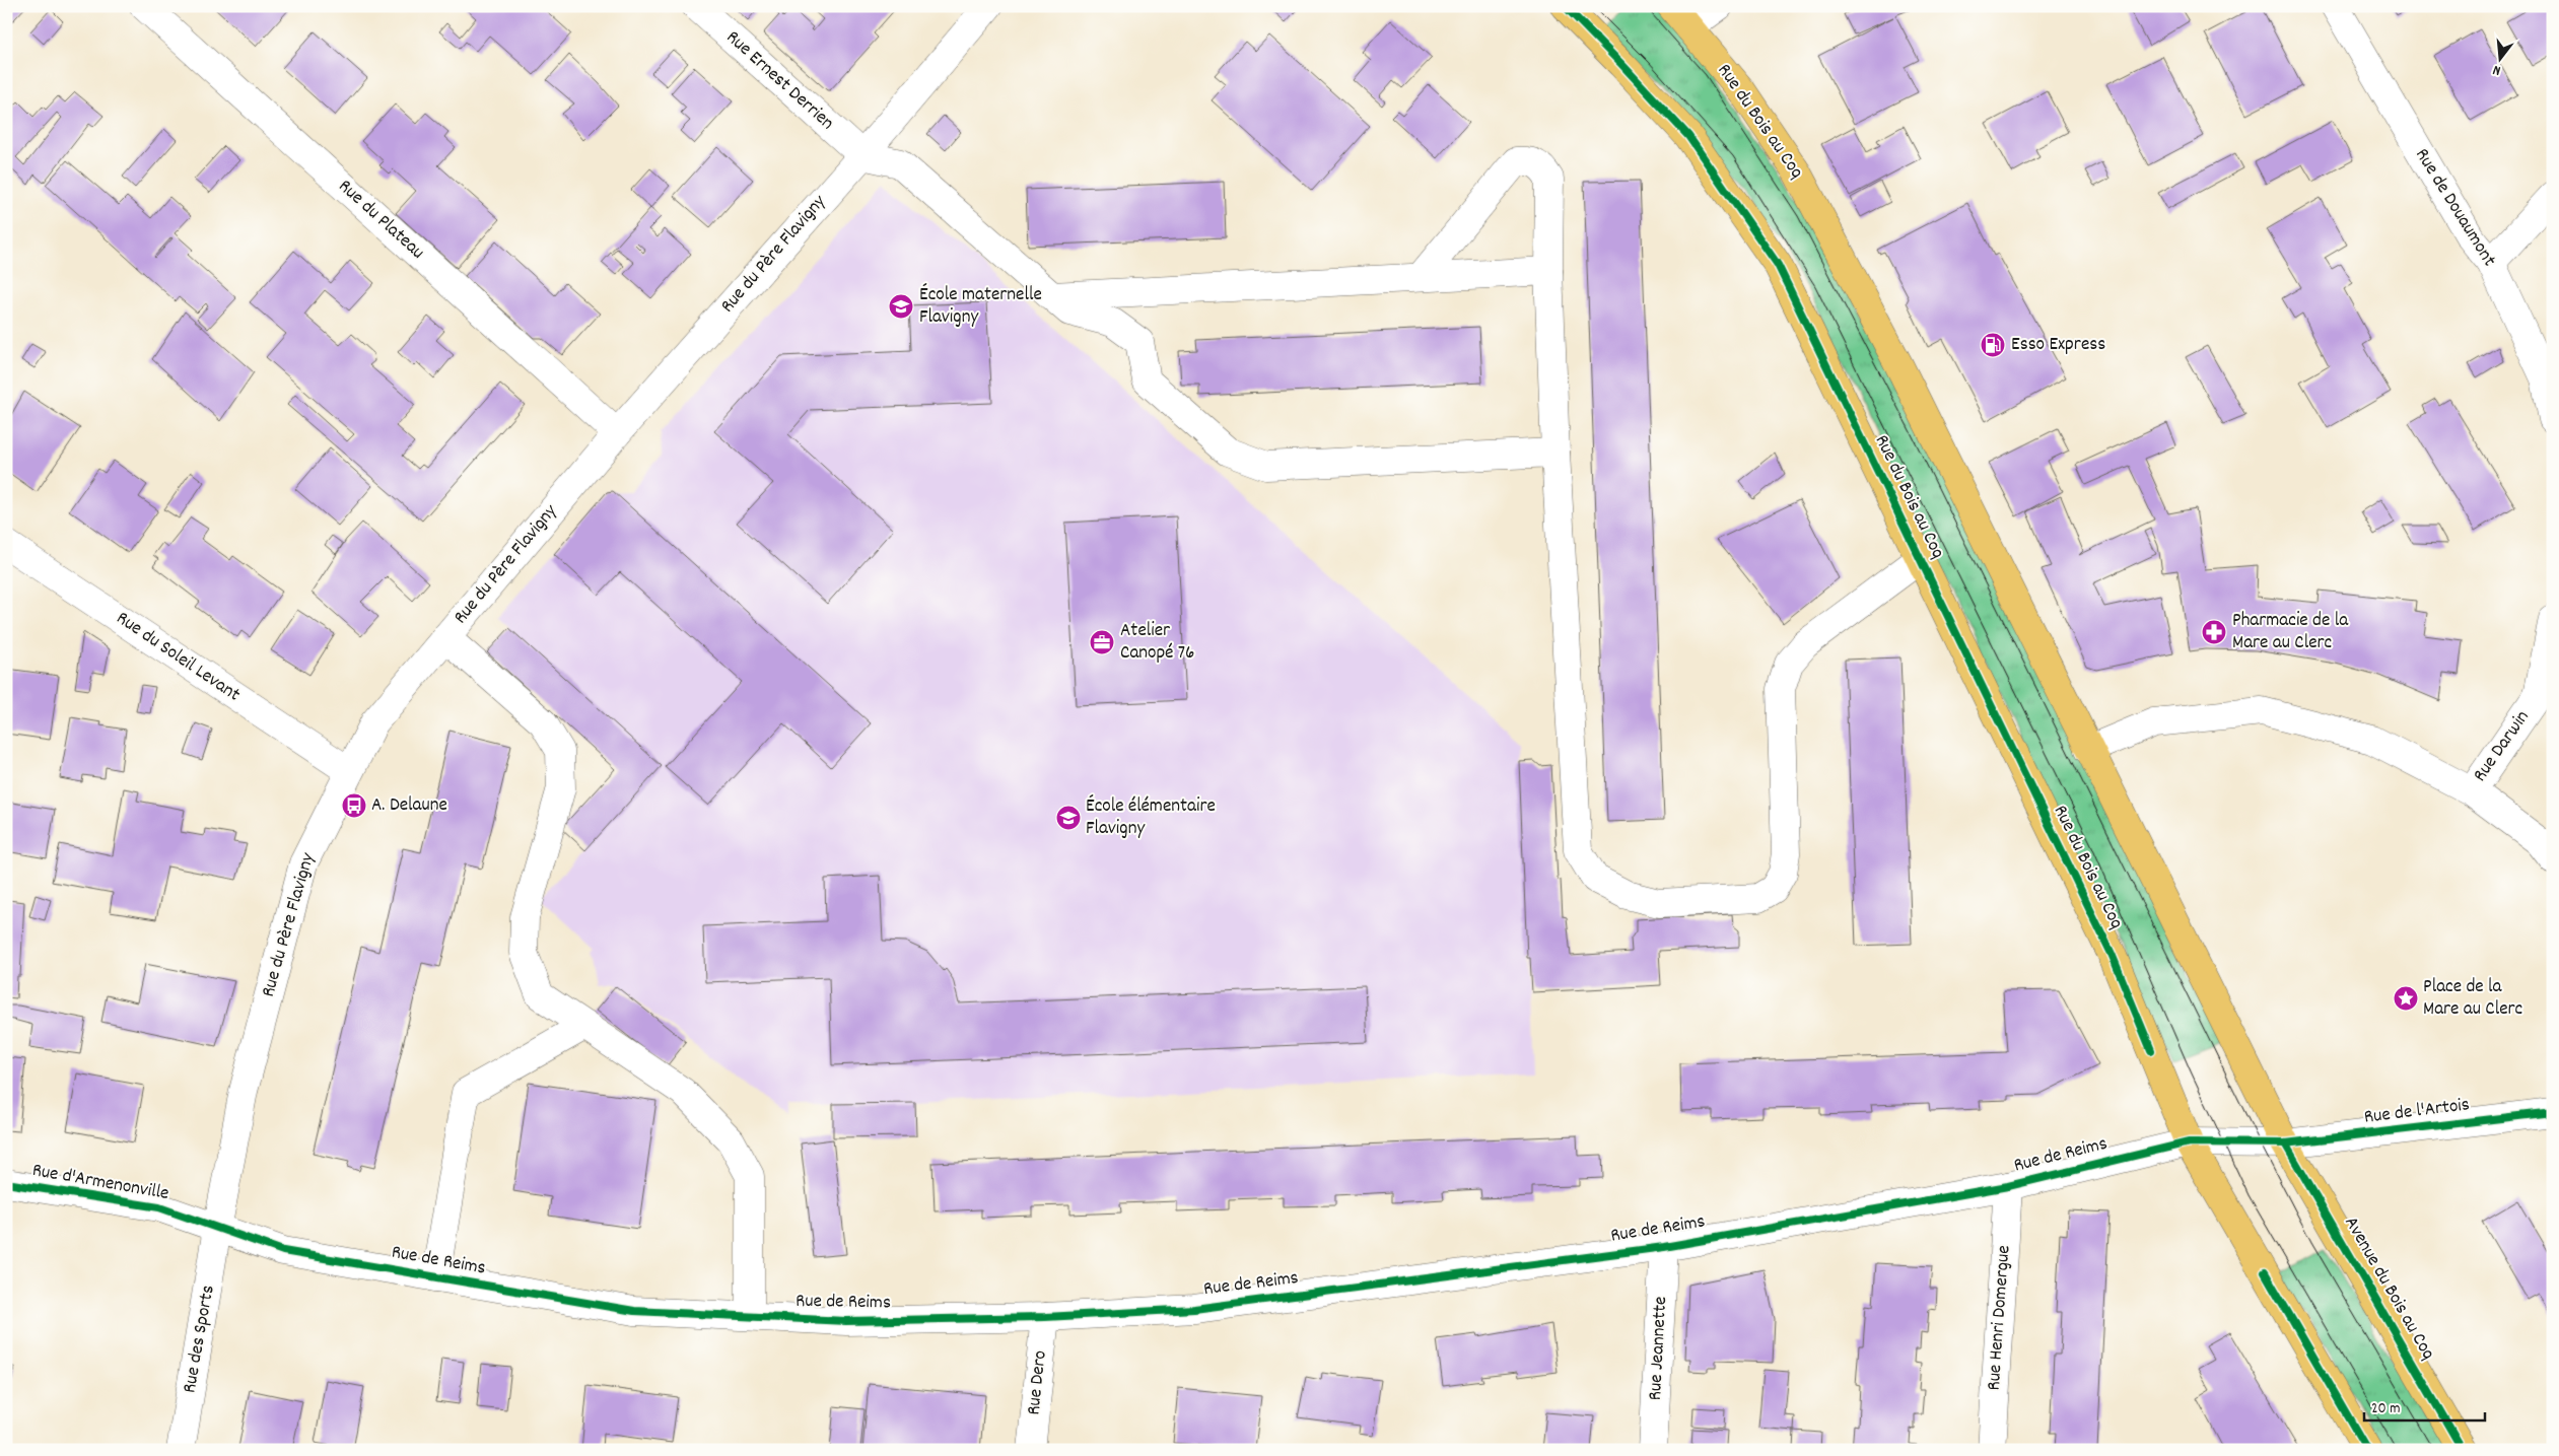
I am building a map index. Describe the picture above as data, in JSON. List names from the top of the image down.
{
  "streets": {
    "main road": ["Rue du Bois au Coq", "Avenue du Bois au Coq"],
    "street": [
      "Rue Ernest Derrien",
      "Rue de Douaumont",
      "Rue du Plateau",
      "Rue du Père Flavigny",
      "Rue du Soleil Levant",
      "Rue Darwin",
      "Rue de l'Artois",
      "Rue de Reims",
      "Rue d'Armenonville",
      "Rue Henri Domergue",
      "Rue des Sports",
      "Rue Jeannette",
      "Rue Dero"
    ]
  },
  "crossings": [
    ["Rue Ernest Derrien", "Rue du Père Flavigny"],
    ["Rue du Bois au Coq", "Rue de l'Artois"],
    ["Rue du Bois au Coq", "Rue de Reims"],
    ["Rue du Bois au Coq", "Avenue du Bois au Coq"],
    ["Rue du Plateau", "Rue du Père Flavigny"],
    ["Rue du Père Flavigny", "Rue du Soleil Levant"],
    ["Rue du Père Flavigny", "Rue de Reims"],
    ["Rue du Père Flavigny", "Rue d'Armenonville"],
    ["Rue du Père Flavigny", "Rue des Sports"],
    ["Rue de l'Artois", "Rue de Reims"],
    ["Rue de l'Artois", "Avenue du Bois au Coq"],
    ["Rue de Reims", "Rue d'Armenonville"],
    ["Rue de Reims", "Avenue du Bois au Coq"],
    ["Rue de Reims", "Rue Henri Domergue"],
    ["Rue de Reims", "Rue des Sports"],
    ["Rue de Reims", "Rue Jeannette"],
    ["Rue de Reims", "Rue Dero"],
    ["Rue d'Armenonville", "Rue des Sports"]
  ],
  "places": {
    "school or university": ["École maternelle Flavigny", "École élémentaire Flavigny"],
    "fuel station": ["Esso Express"],
    "pharmacy": ["Pharmacie de la Mare au Clerc"],
    "office": ["Atelier Canopé 76"],
    "bus stop": ["A. Delaune"],
    "place": ["Place de la Mare au Clerc"]
  },
  "scale_bar": "20 m",
  "north": "bottom"
}
